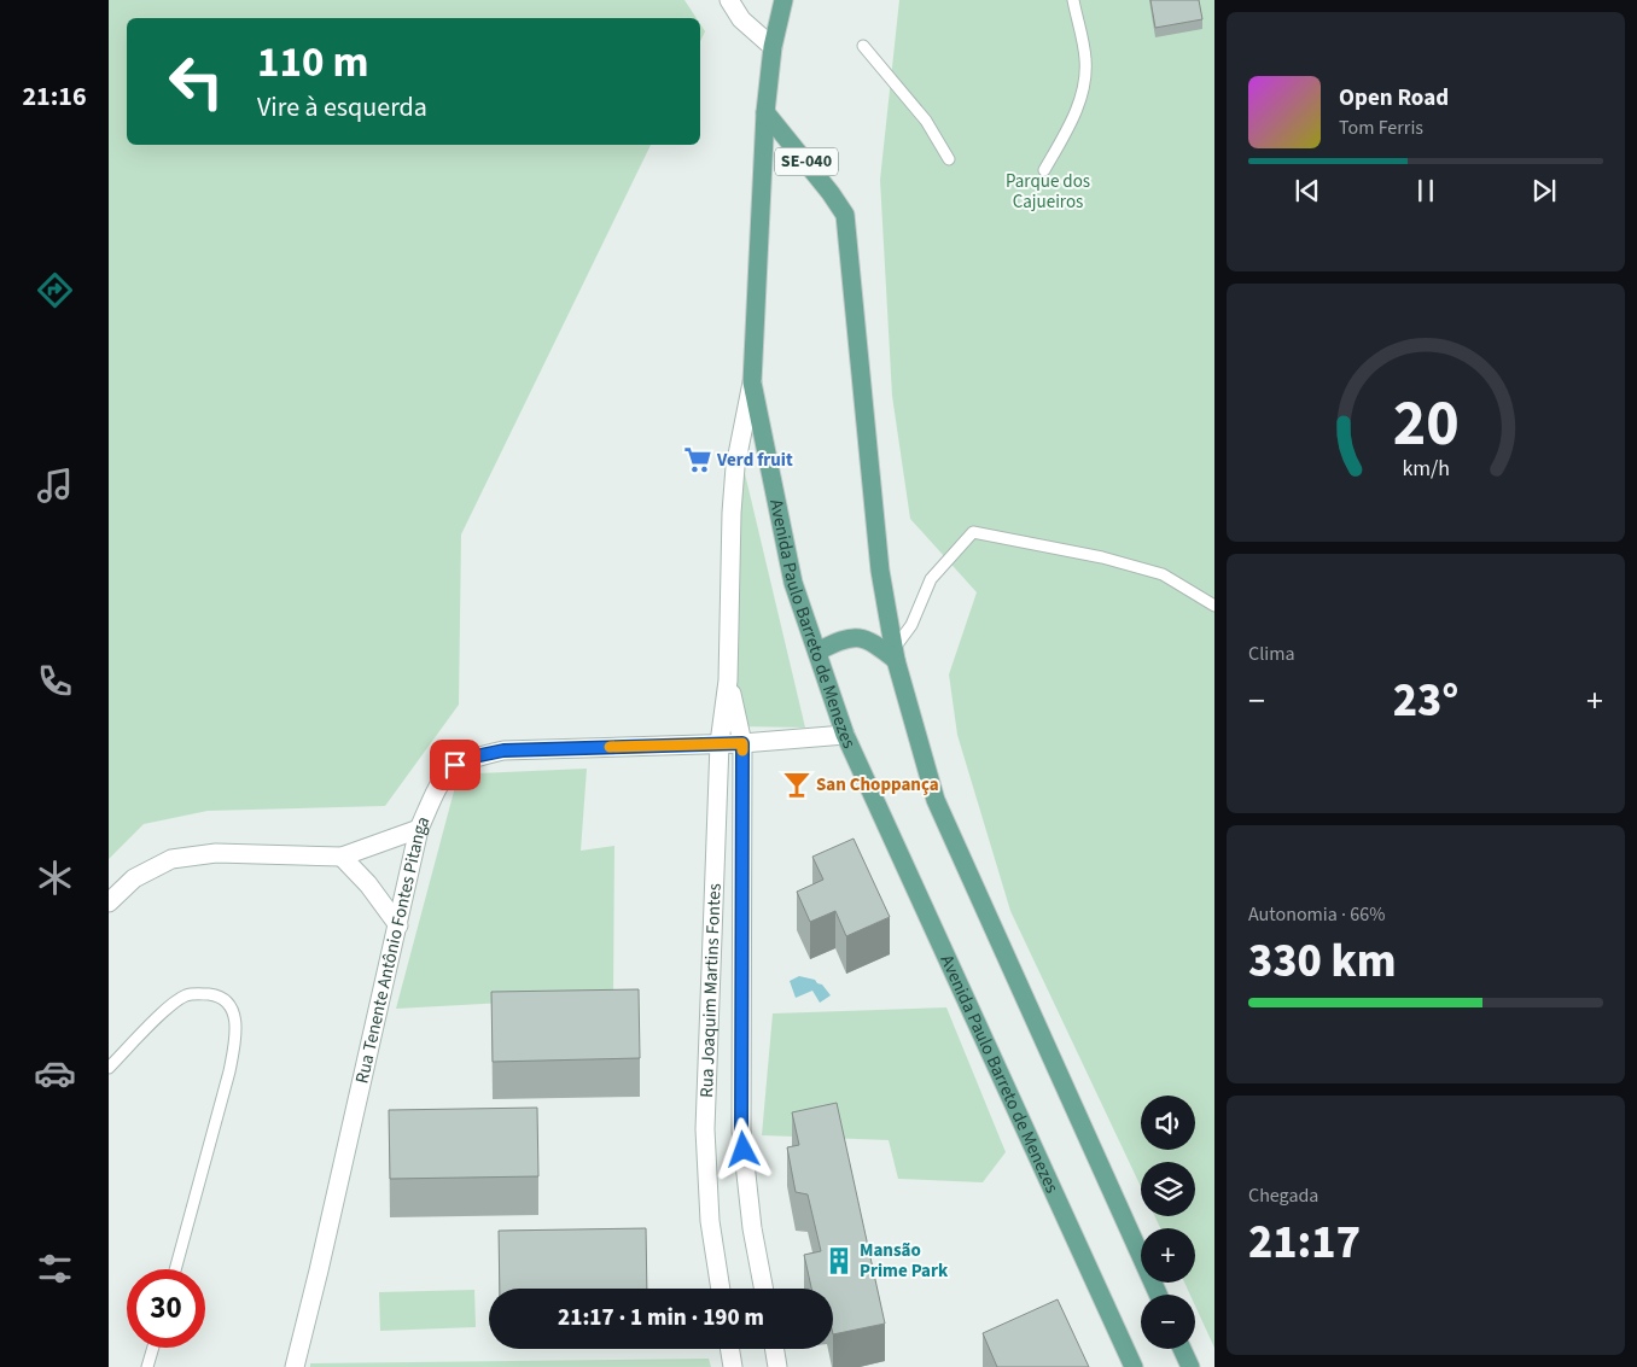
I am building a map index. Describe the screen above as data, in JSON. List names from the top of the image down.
{
  "streets": {
    "main road": ["SE-040", "Avenida Paulo Barreto de Menezes"],
    "street": ["Rua Tenente Antônio Fontes Pitanga", "Rua Joaquim Martins Fontes"]
  },
  "crossings": [
    ["SE-040", "Avenida Paulo Barreto de Menezes"],
    ["Avenida Paulo Barreto de Menezes", "Rua Tenente Antônio Fontes Pitanga"],
    ["Avenida Paulo Barreto de Menezes", "Rua Joaquim Martins Fontes"],
    ["Rua Tenente Antônio Fontes Pitanga", "Rua Joaquim Martins Fontes"]
  ],
  "parks": ["Parque dos Cajueiros"],
  "places": {
    "supermarket": ["Verd fruit"],
    "bar": ["San Choppança"],
    "building": ["Mansão Prime Park"]
  },
  "page": {
    "tabs": "21:16",
    "turn": ["110 m", "Vire à esquerda"],
    "song": ["Open Road", "Tom Ferris"],
    "tile": [
      "Clima",
      ["Autonomia · 66%", "330 km"],
      ["Chegada", "21:17"]
    ],
    "heat": ["−", "23°", "+"],
    "map_buttons": ["+", "−"],
    "limit": "30",
    "trip": "21:17 · 1 min · 190 m",
    "gauge": ["20", "km/h"]
  }
}
